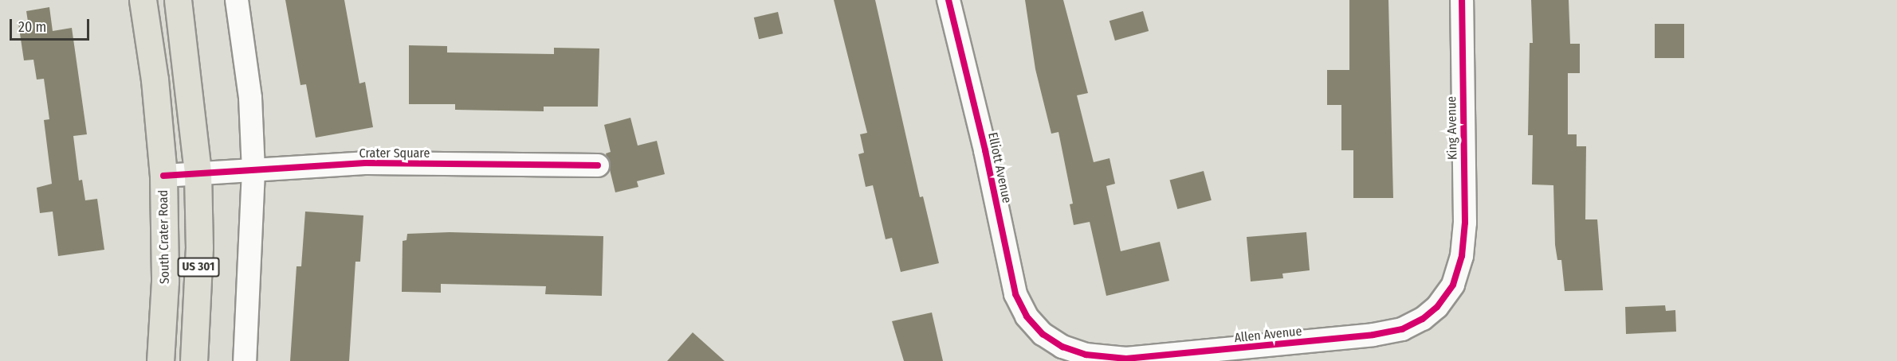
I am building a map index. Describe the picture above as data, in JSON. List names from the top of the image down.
{
  "streets": {
    "main road": ["South Crater Road", "US 301"],
    "street": [
      "King Avenue",
      "Crater Square",
      "Elliott Avenue",
      "Allen Avenue"
    ]
  },
  "crossings": [
    ["King Avenue", "Allen Avenue"],
    ["Crater Square", "South Crater Road"],
    ["Crater Square", "US 301"],
    ["Elliott Avenue", "Allen Avenue"]
  ],
  "scale_bar": "20 m"
}
